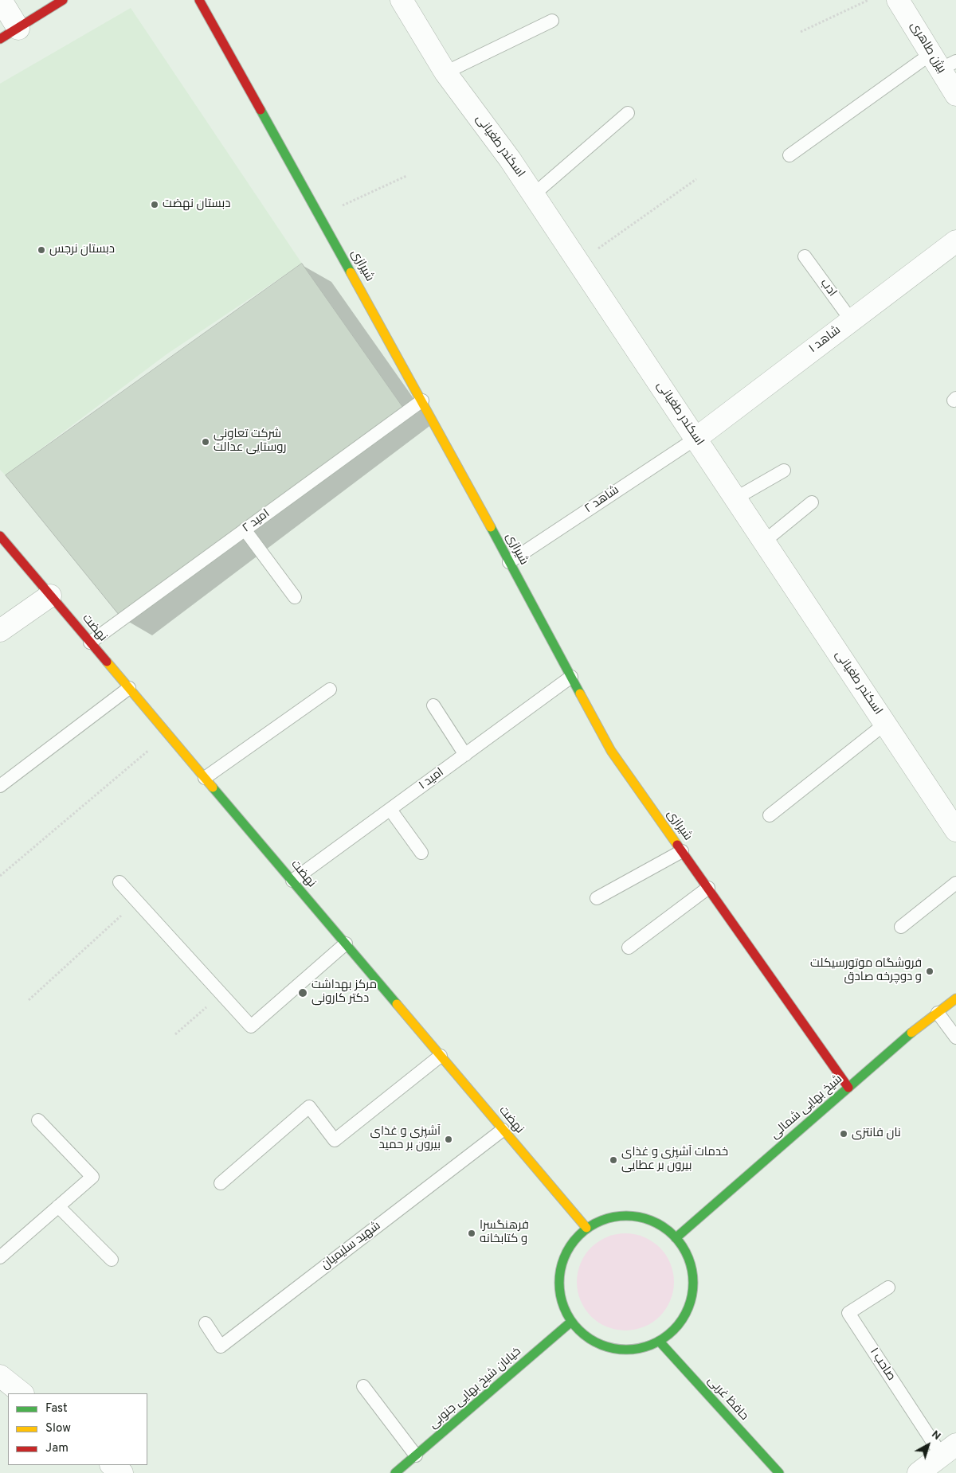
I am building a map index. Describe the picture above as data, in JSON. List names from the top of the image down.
{
  "streets": {
    "street": [
      "بیژن طاهری",
      "اسکندر طغیانی",
      "شیرازی",
      "شاهد ۱",
      "نهضت",
      "شیخ بهایی شمالی",
      "خیابان شیخ بهایی جنوبی",
      "حافظ غربی"
    ],
    "lane": [
      "ادب",
      "شاهد ۲",
      "امید ۲",
      "امید ۱",
      "شهید سلیمیان",
      "صاحب ۱"
    ]
  },
  "crossings": [
    ["اسکندر طغیانی", "شاهد ۱"],
    ["اسکندر طغیانی", "شاهد ۲"],
    ["شیرازی", "شاهد ۲"],
    ["شیرازی", "امید ۲"],
    ["شیرازی", "امید ۱"],
    ["شیرازی", "شیخ بهایی شمالی"],
    ["ادب", "شاهد ۱"],
    ["شاهد ۱", "شاهد ۲"],
    ["امید ۲", "نهضت"],
    ["نهضت", "امید ۱"],
    ["نهضت", "شیخ بهایی شمالی"],
    ["نهضت", "شهید سلیمیان"],
    ["نهضت", "خیابان شیخ بهایی جنوبی"],
    ["نهضت", "حافظ غربی"],
    ["شیخ بهایی شمالی", "خیابان شیخ بهایی جنوبی"],
    ["شیخ بهایی شمالی", "حافظ غربی"],
    ["خیابان شیخ بهایی جنوبی", "حافظ غربی"]
  ],
  "places": [
    "دبستان نهضت",
    "دبستان نرجس",
    "شرکت تعاونی روستایی عدالت",
    "فروشگاه موتورسیکلت و دوچرخه صادق",
    "مرکز بهداشت دکتر کارونی",
    "نان فانتزی",
    "آشپزی و غذای بیرون بر حمید",
    "خدمات آشپزی و غذای بیرون بر عطایی",
    "فرهنگسرا و کتابخانه"
  ],
  "legend": ["Fast", "Slow", "Jam"],
  "north": "top right"
}
